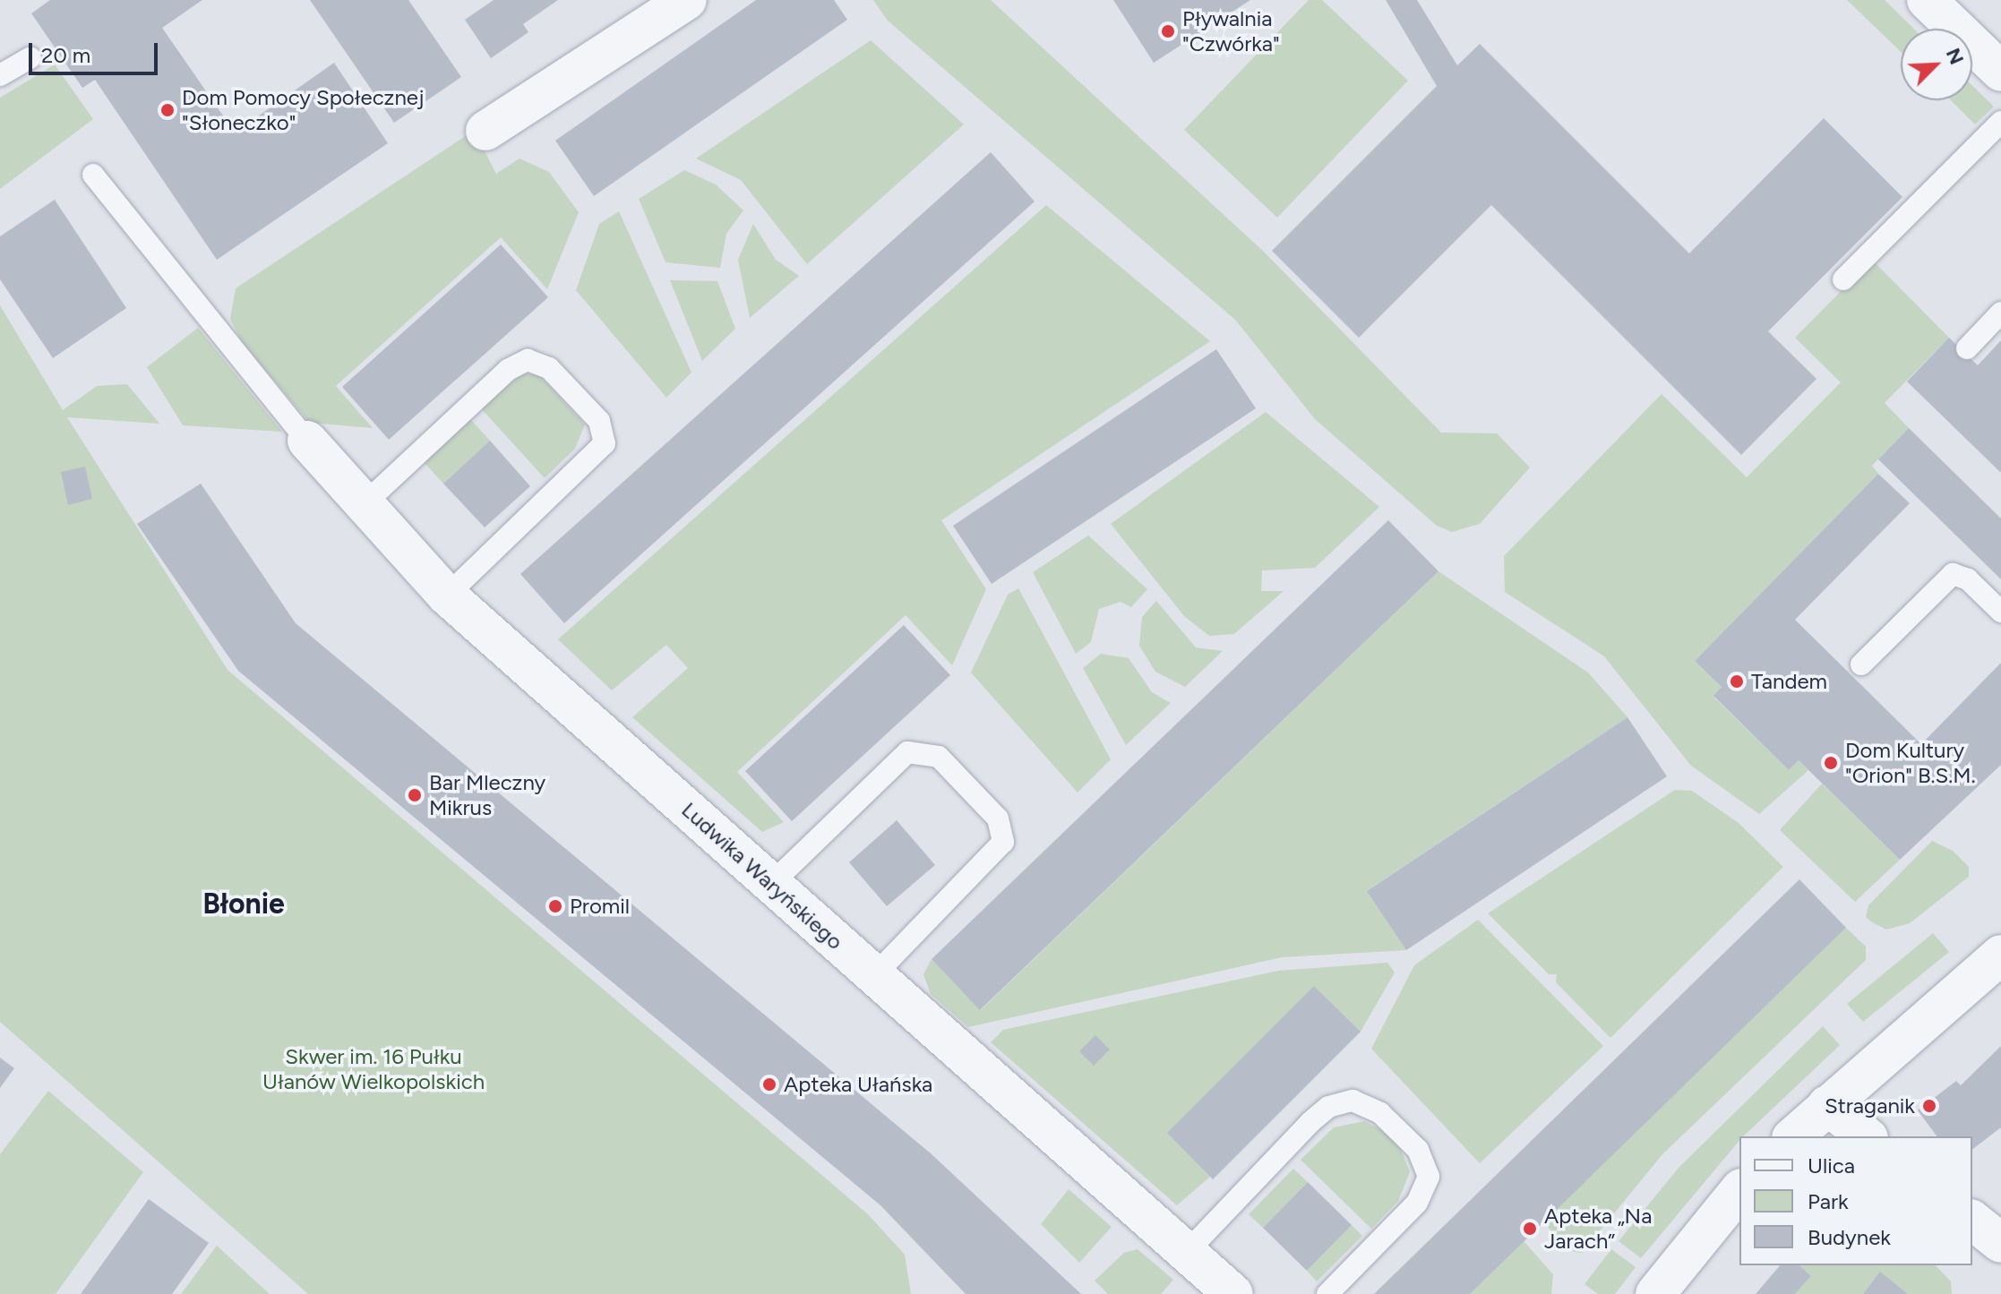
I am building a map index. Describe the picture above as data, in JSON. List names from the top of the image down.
{
  "streets": {
    "street": ["Ludwika Waryńskiego"]
  },
  "districts": ["Błonie"],
  "parks": ["Skwer im. 16 Pułku Ułanów Wielkopolskich"],
  "places": [
    "Pływalnia \"Czwórka\"",
    "Dom Pomocy Społecznej \"Słoneczko\"",
    "Tandem",
    "Dom Kultury \"Orion\" B.S.M.",
    "Bar Mleczny Mikrus",
    "Promil",
    "Apteka Ułańska",
    "Straganik",
    "Apteka „Na Jarach”"
  ],
  "legend": ["Ulica", "Park", "Budynek"],
  "scale_bar": "20 m",
  "north": "top right"
}
